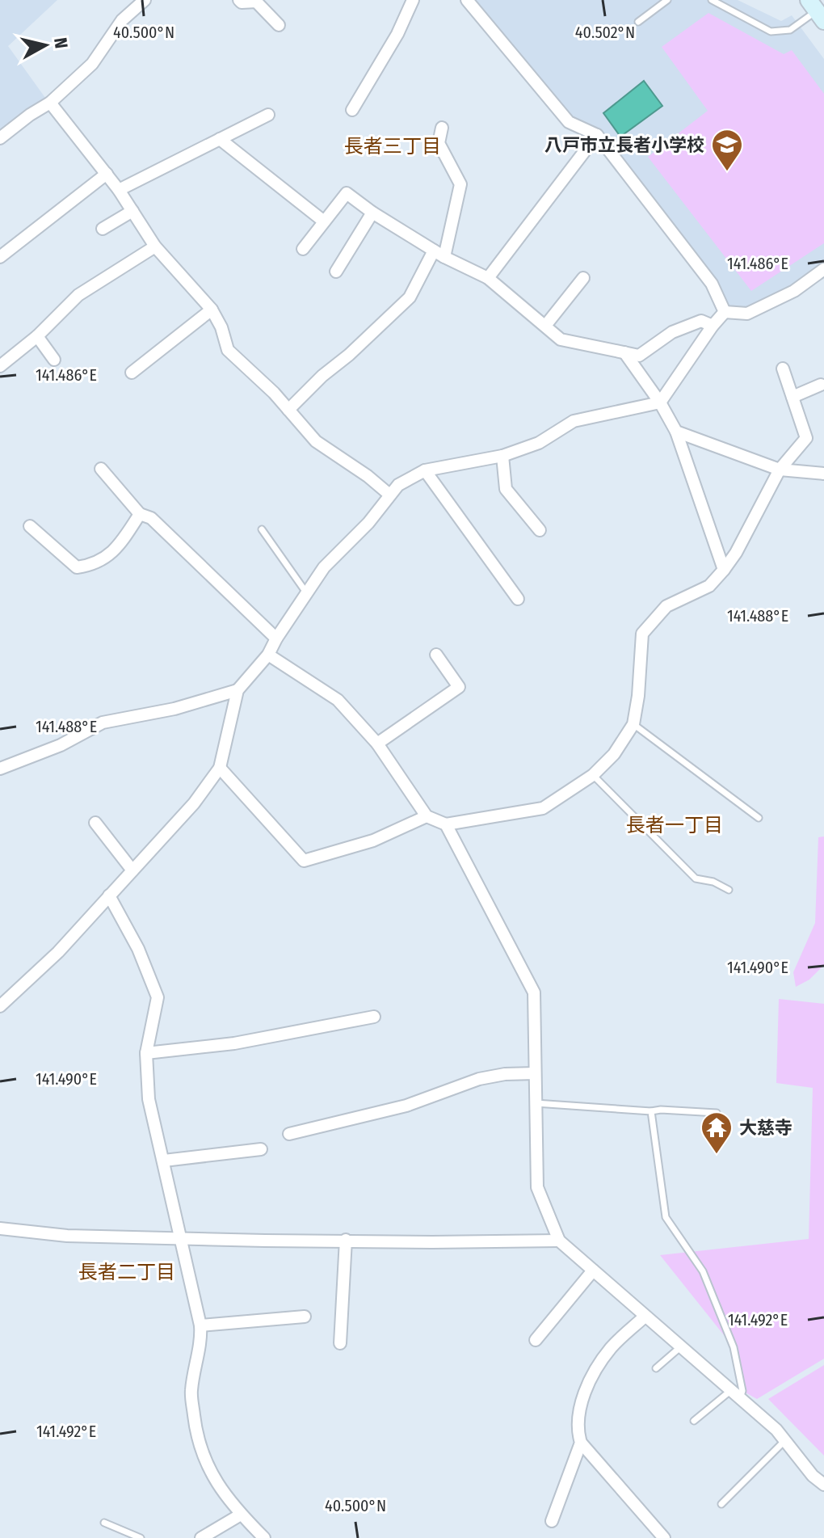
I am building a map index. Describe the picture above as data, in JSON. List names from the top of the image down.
{
  "districts": ["長者三丁目", "長者一丁目", "長者二丁目"],
  "places": {
    "school or university": ["八戸市立長者小学校"],
    "temple": ["大慈寺"]
  },
  "north": "right",
  "coordinates": [
    "40.500°N",
    "40.502°N",
    "141.486°E",
    "141.488°E",
    "141.490°E",
    "141.492°E"
  ]
}
